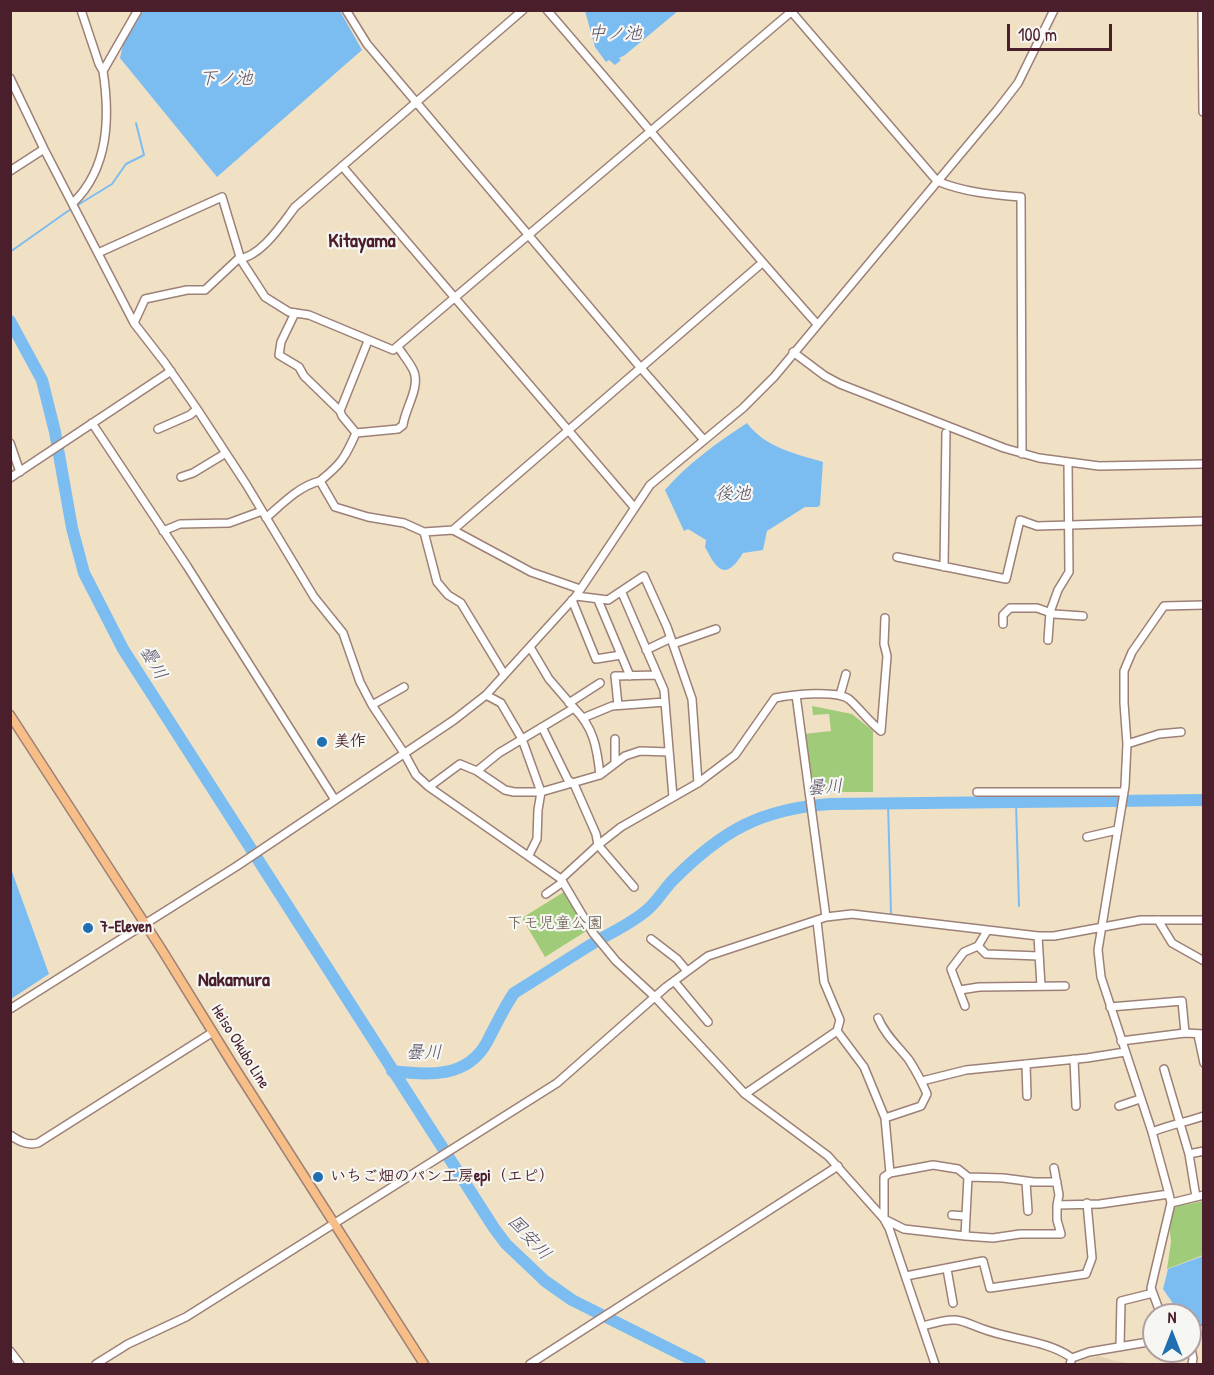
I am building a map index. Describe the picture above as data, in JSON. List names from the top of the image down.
{
  "streets": {
    "main road": ["Heiso Okubo Line"]
  },
  "districts": ["Kitayama", "Nakamura"],
  "water": [
    "中ノ池",
    "下ノ池",
    "後池",
    "曇川",
    "国安川"
  ],
  "parks": ["下モ児童公園"],
  "places": ["美作", "7-Eleven", "いちご畑のパン工房epi（エピ）"],
  "scale_bar": "100 m",
  "north": "top"
}
